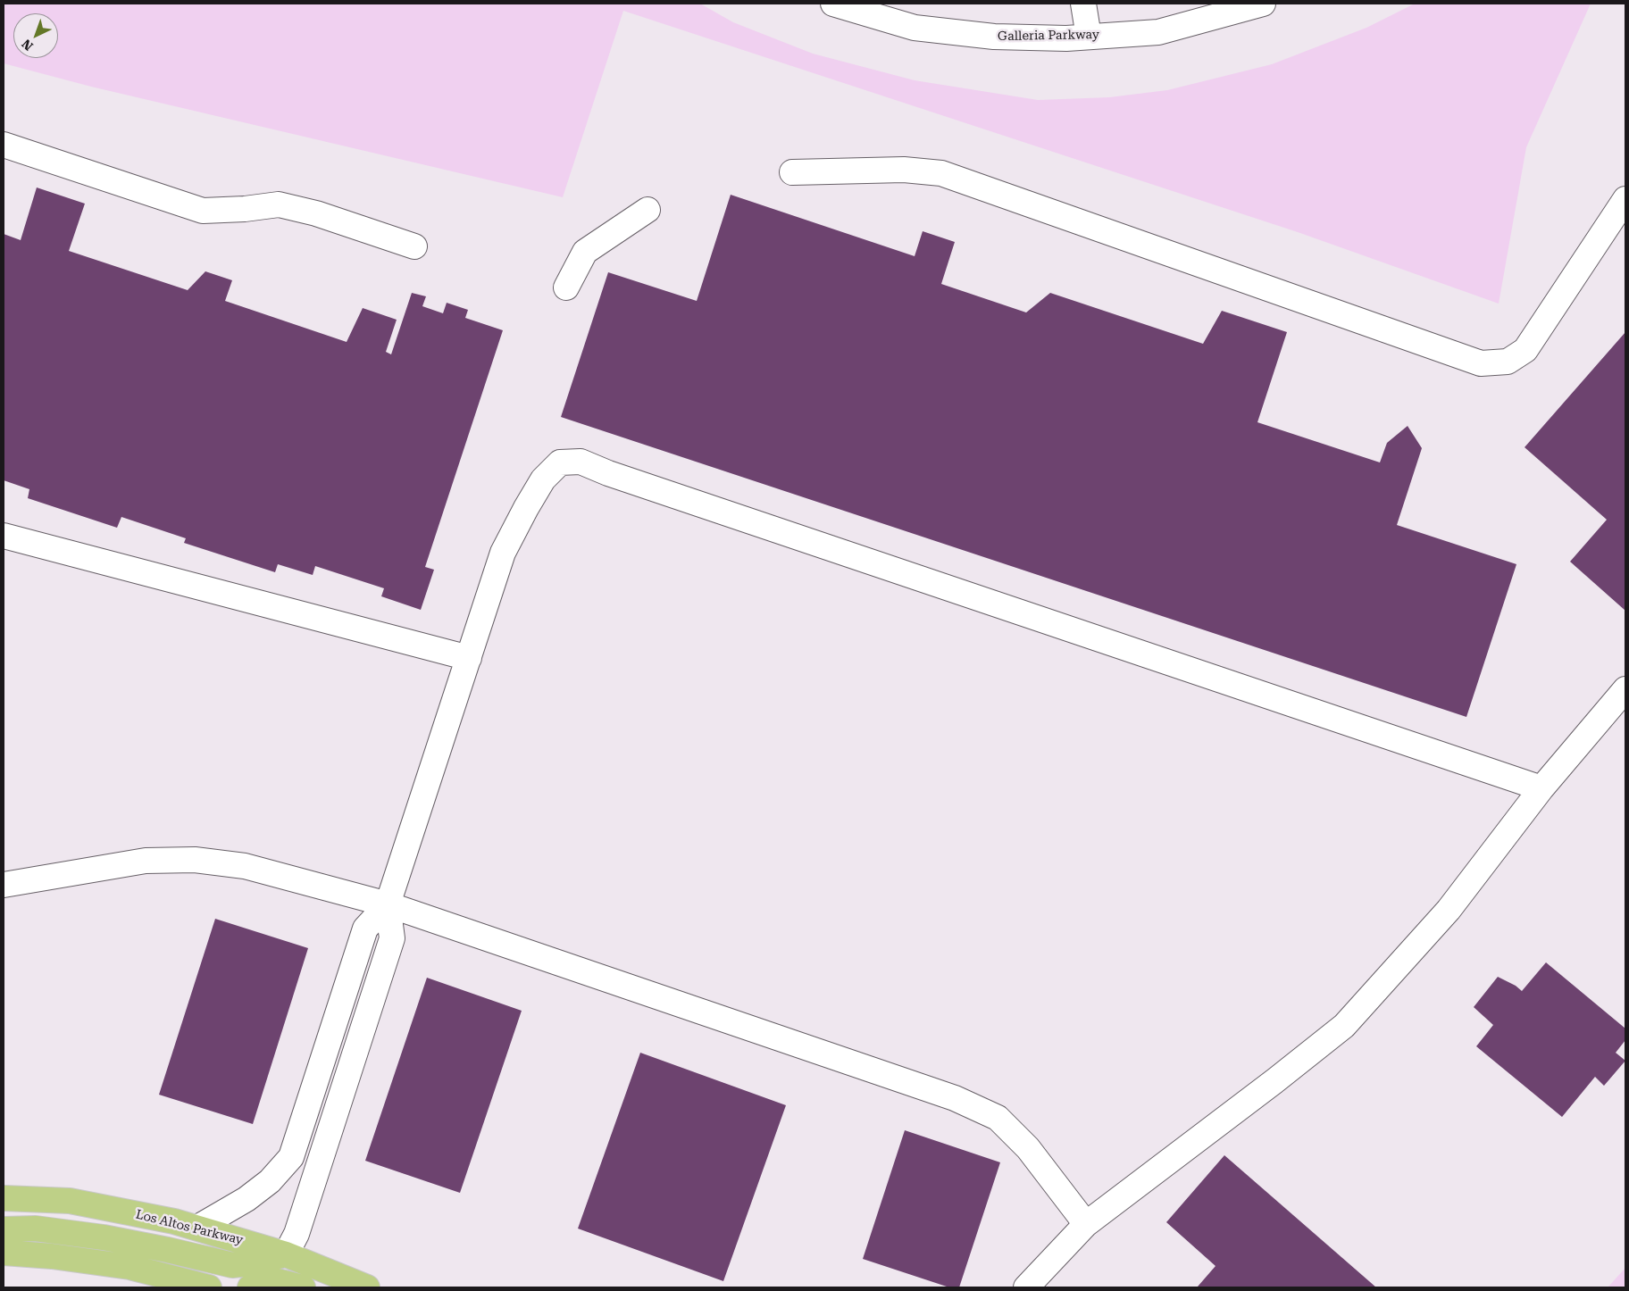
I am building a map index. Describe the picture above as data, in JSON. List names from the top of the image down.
{
  "streets": {
    "main road": ["Los Altos Parkway"],
    "street": ["Galleria Parkway"]
  },
  "north": "bottom left"
}
